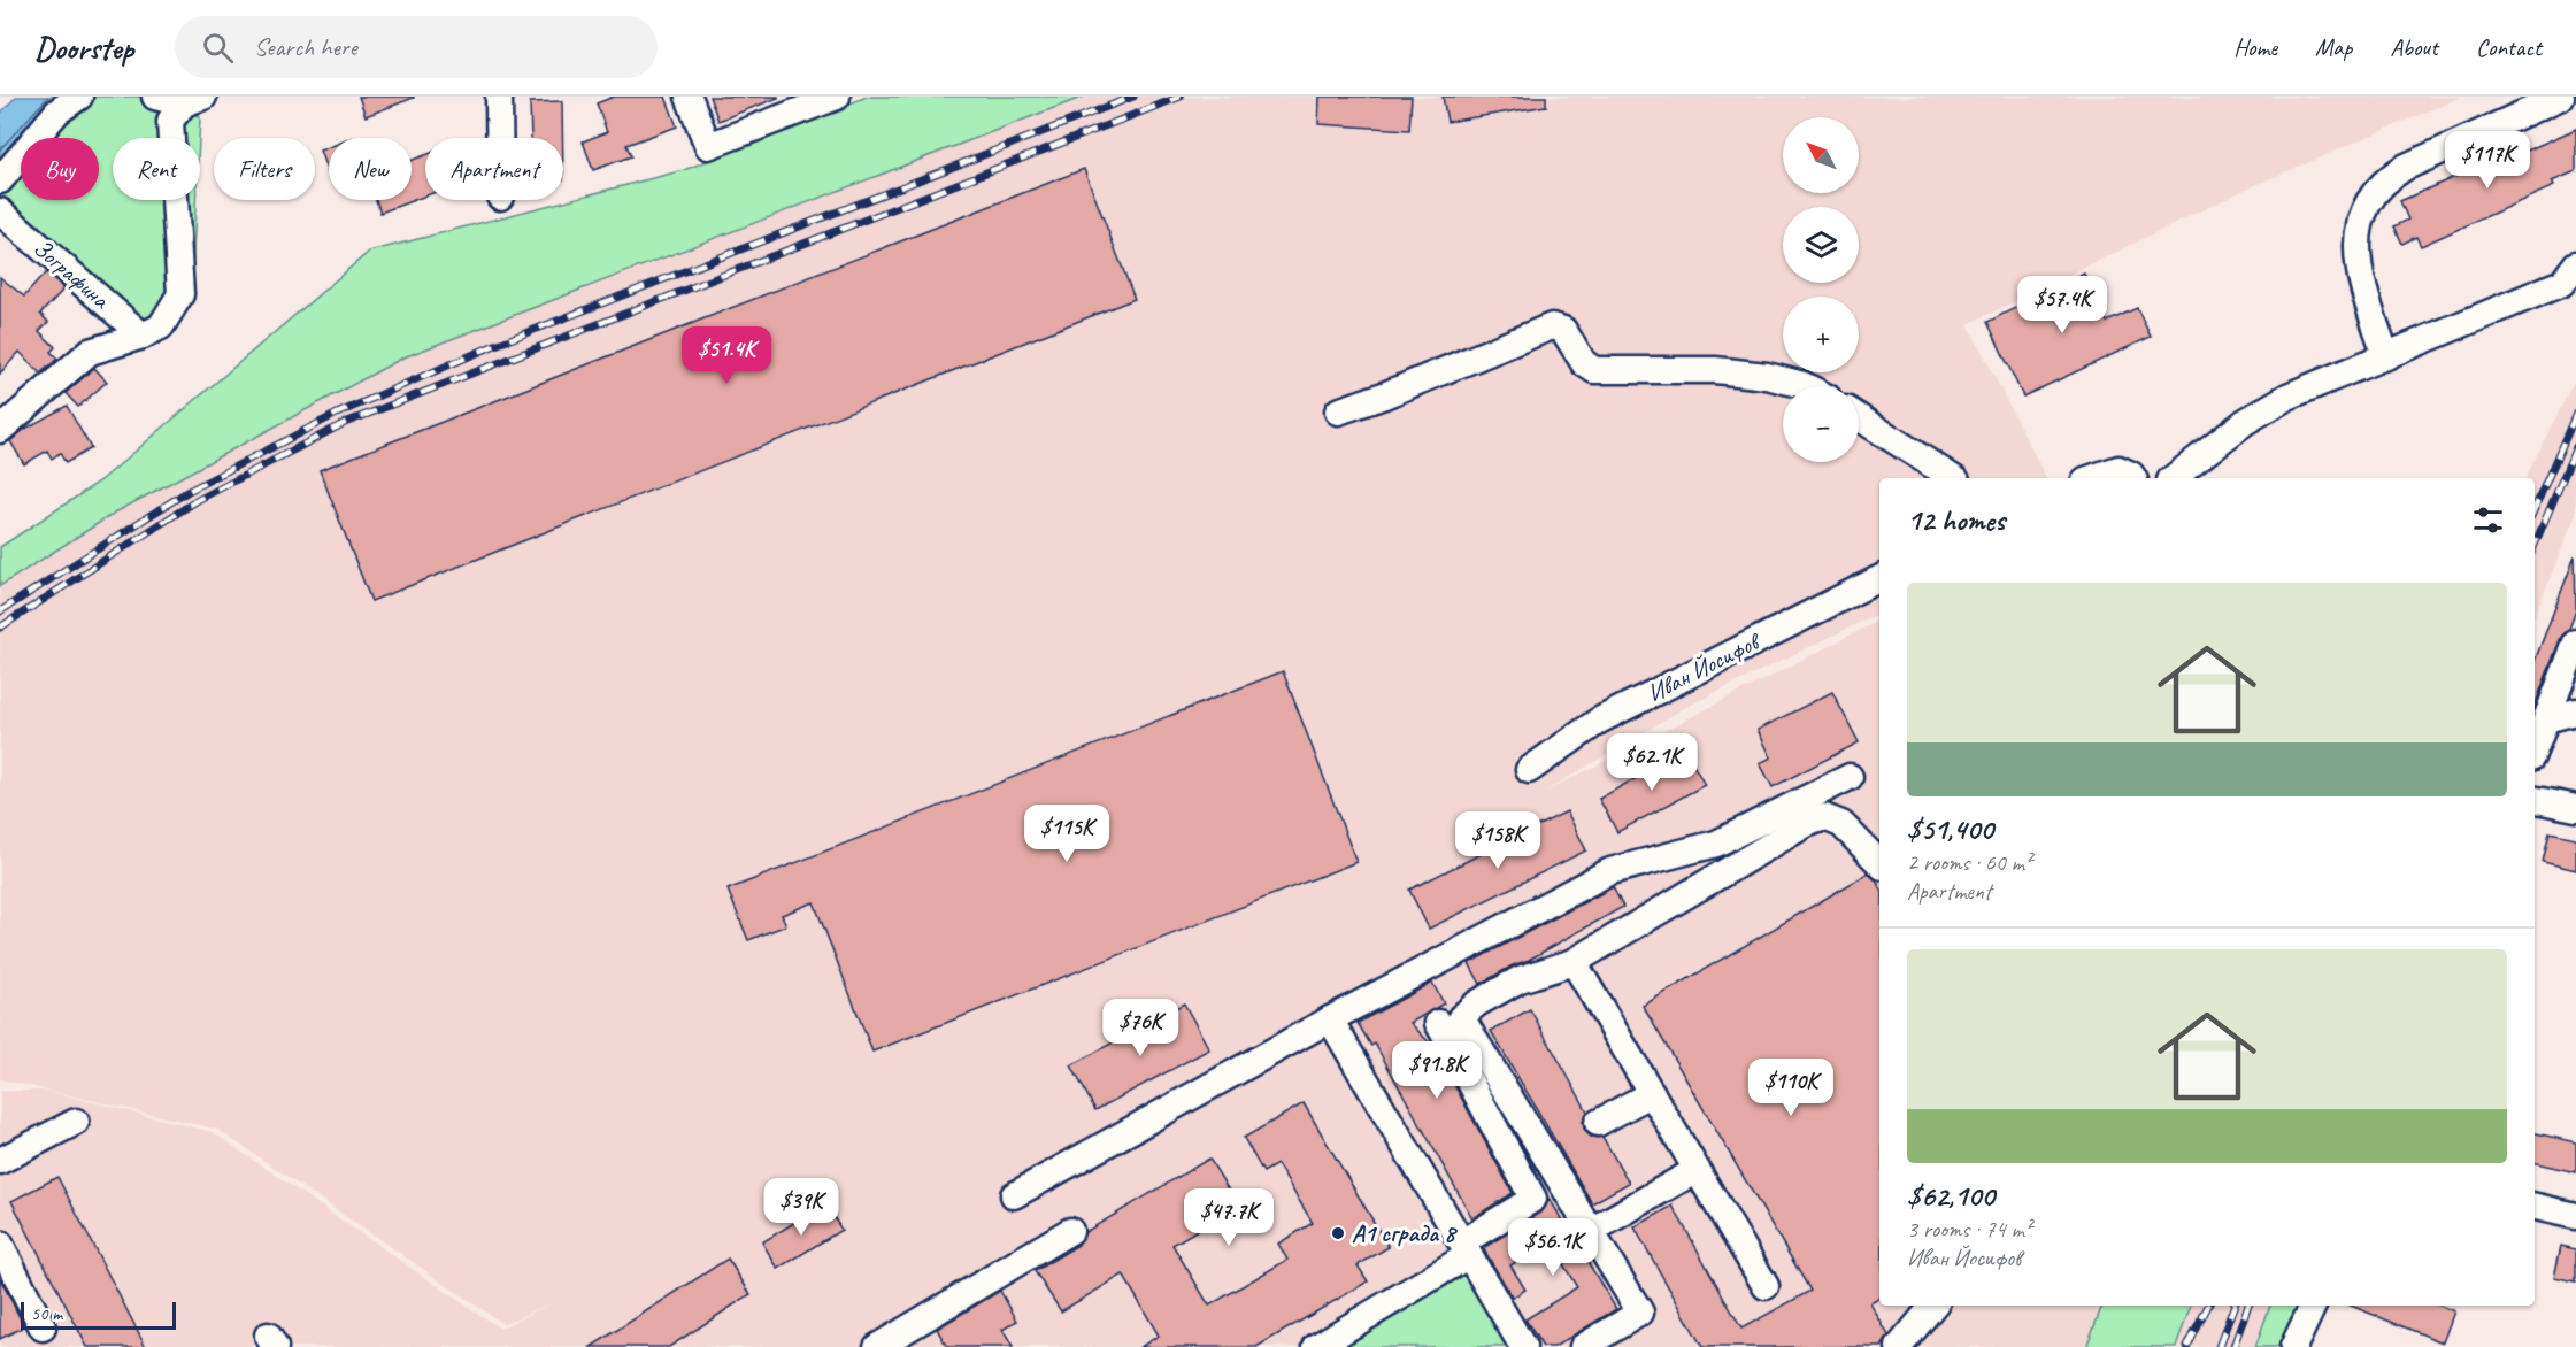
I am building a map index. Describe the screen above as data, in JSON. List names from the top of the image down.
{
  "streets": {
    "street": ["Зографина", "Иван Йосифов"]
  },
  "places": ["А1 сграда 8"],
  "scale_bar": "50 m",
  "north": "top left",
  "page": {
    "header": "Doorstep",
    "search": "Search here",
    "nav": [
      "Home",
      "Map",
      "About",
      "Contact"
    ],
    "map_buttons": ["+", "−"],
    "price": [
      "$117K",
      "$57.4K",
      "$51.4K",
      "$62.1K",
      "$115K",
      "$158K",
      "$76K",
      "$91.8K",
      "$110K",
      "$39K",
      "$47.7K",
      "$56.1K"
    ],
    "chip": [
      "Buy",
      "Rent",
      "Filters",
      "New",
      "Apartment"
    ],
    "heading": "12 homes",
    "list": [
      {
        "name": "$51,400",
        "note": "2 rooms · 60 m² · Apartment"
      },
      {
        "name": "$62,100",
        "note": "3 rooms · 74 m² · Иван Йосифов"
      }
    ],
    "scale": "50 m"
  }
}
